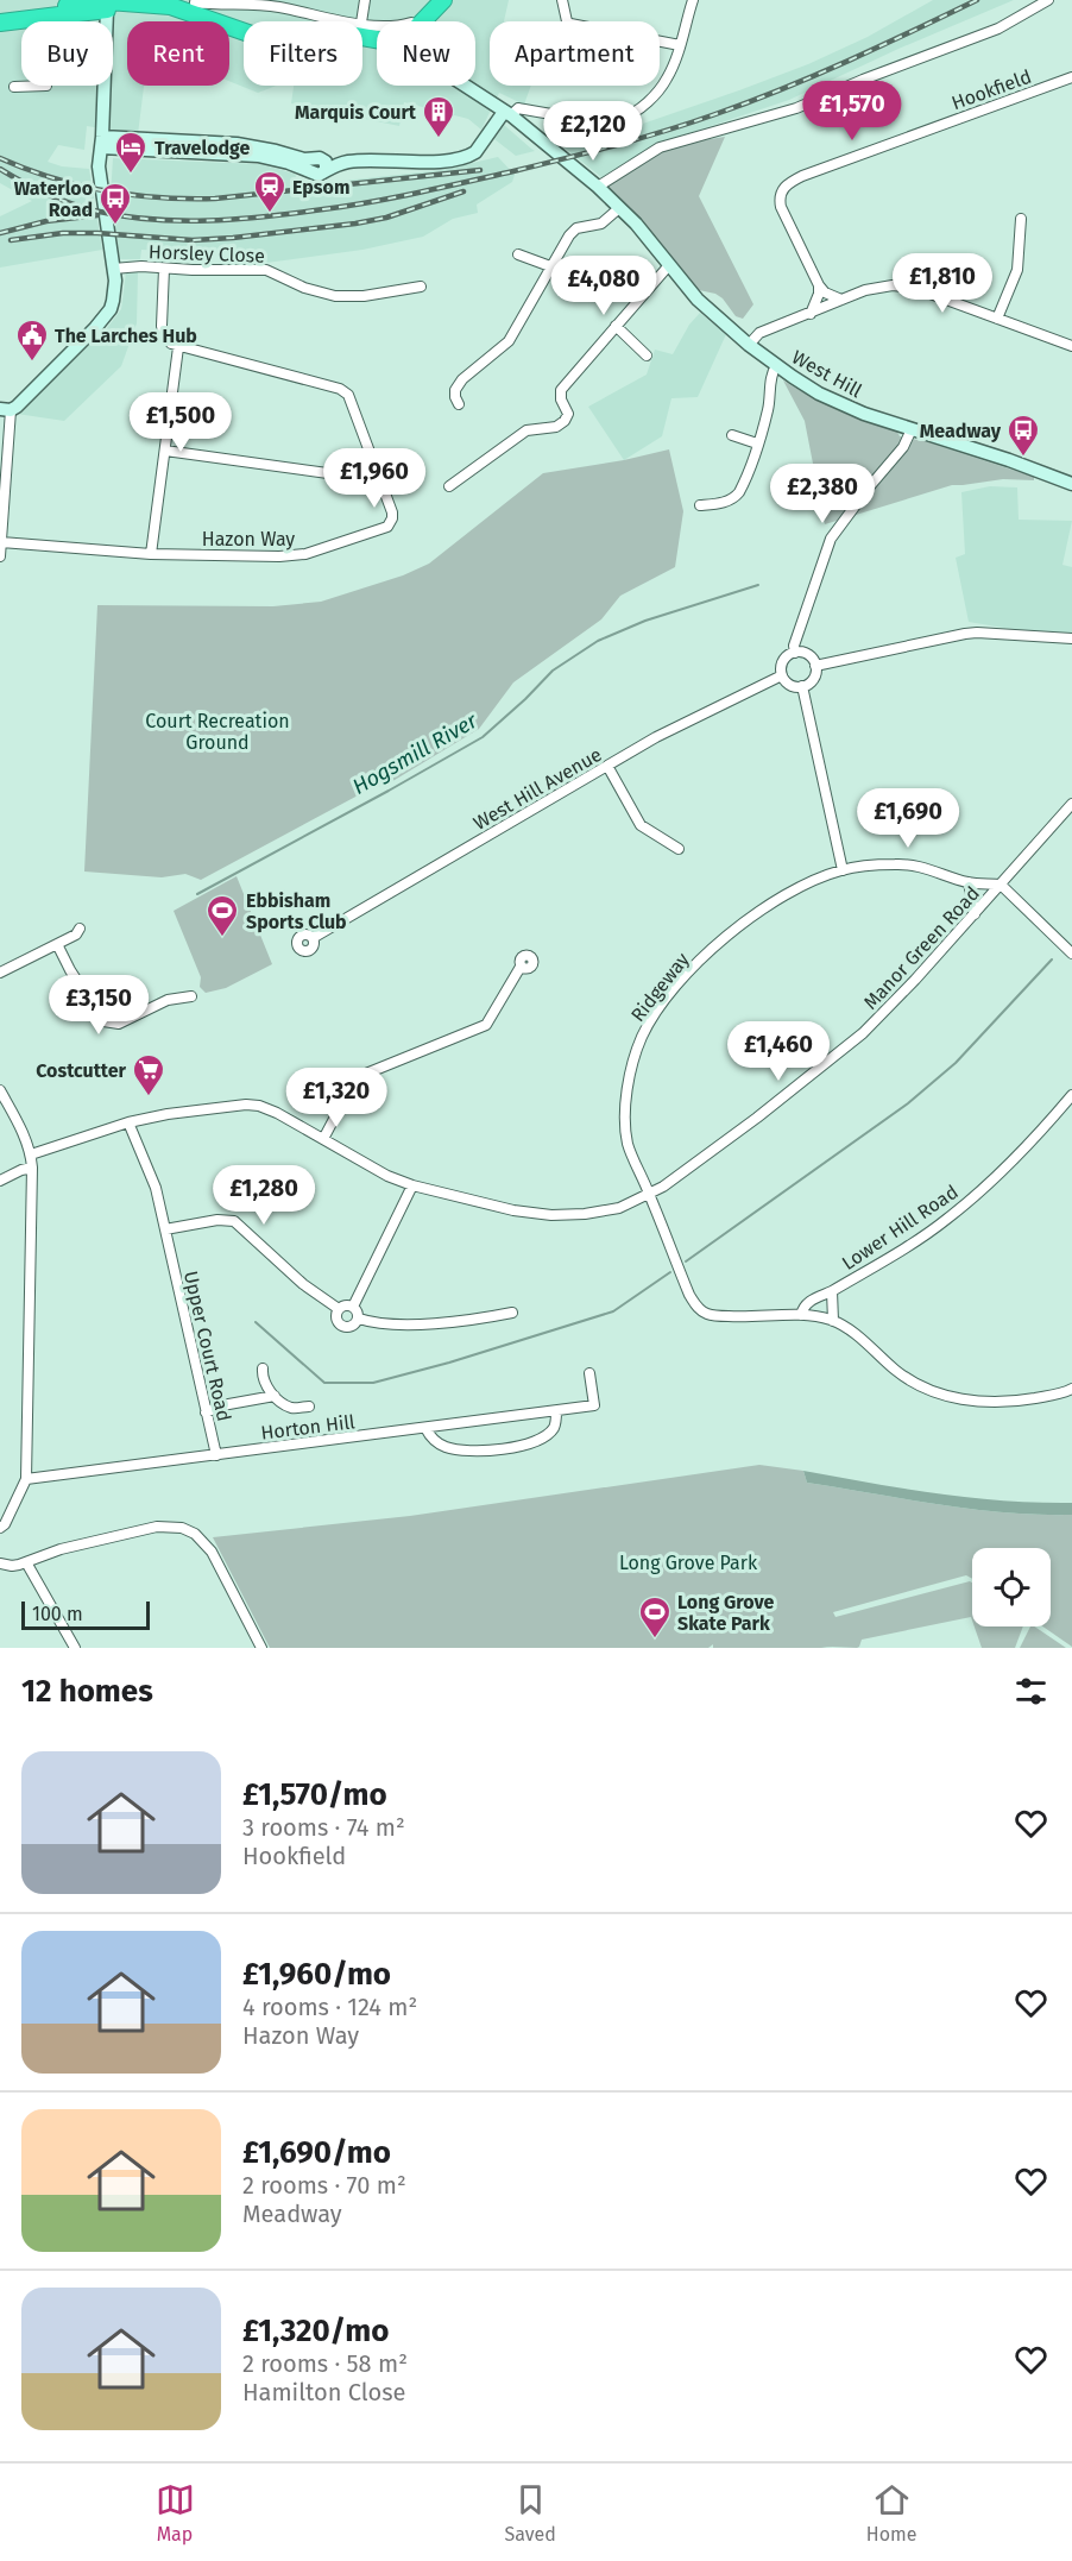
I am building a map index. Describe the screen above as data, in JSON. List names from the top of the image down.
{
  "streets": {
    "main road": ["West Hill"],
    "street": [
      "Hookfield",
      "Horsley Close",
      "Hazon Way",
      "West Hill Avenue",
      "Manor Green Road",
      "Ridgeway",
      "Lower Hill Road",
      "Upper Court Road",
      "Horton Hill"
    ]
  },
  "crossings": [
    ["Manor Green Road", "Ridgeway"],
    ["Manor Green Road", "Upper Court Road"],
    ["Ridgeway", "Lower Hill Road"],
    ["Upper Court Road", "Horton Hill"]
  ],
  "water": ["Hogsmill River"],
  "parks": ["Court Recreation Ground", "Long Grove Park"],
  "places": {
    "building": ["Marquis Court"],
    "hotel": ["Travelodge"],
    "station": ["Epsom"],
    "bus stop": ["Waterloo Road", "Meadway"],
    "public building": ["The Larches Hub"],
    "sports": ["Ebbisham Sports Club", "Long Grove Skate Park"],
    "supermarket": ["Costcutter"]
  },
  "scale_bar": "100 m",
  "page": {
    "chip": [
      "Buy",
      "Rent",
      "Filters",
      "New",
      "Apartment"
    ],
    "price": [
      "£1,570",
      "£2,120",
      "£1,810",
      "£4,080",
      "£1,500",
      "£1,960",
      "£2,380",
      "£1,690",
      "£3,150",
      "£1,460",
      "£1,320",
      "£1,280"
    ],
    "scale": "100 m",
    "heading": "12 homes",
    "list": [
      {
        "name": "£1,570/mo",
        "note": "3 rooms · 74 m² · Hookfield"
      },
      {
        "name": "£1,960/mo",
        "note": "4 rooms · 124 m² · Hazon Way"
      },
      {
        "name": "£1,690/mo",
        "note": "2 rooms · 70 m² · Meadway"
      },
      {
        "name": "£1,320/mo",
        "note": "2 rooms · 58 m² · Hamilton Close"
      }
    ],
    "tabs": ["Map", "Saved", "Home"]
  }
}
